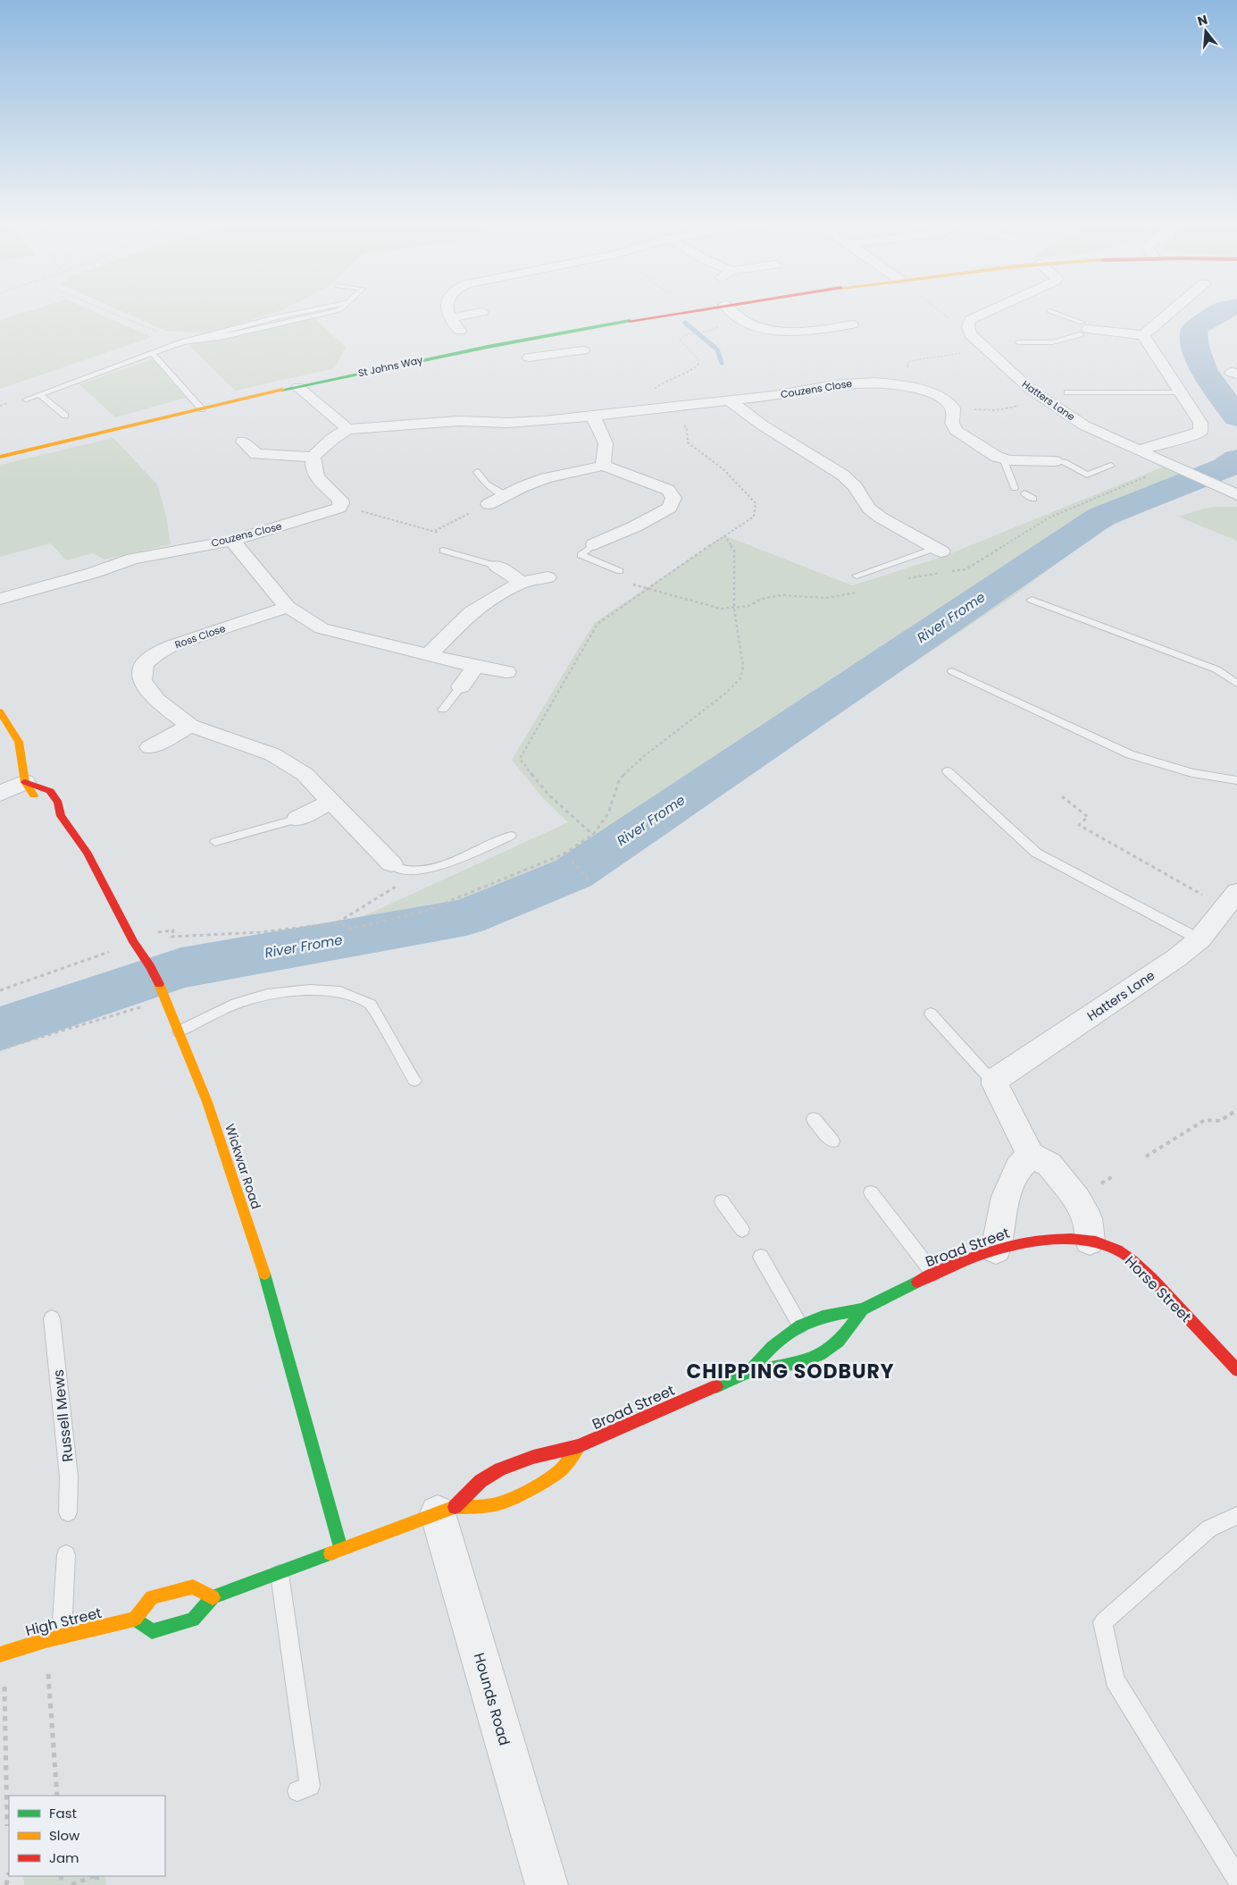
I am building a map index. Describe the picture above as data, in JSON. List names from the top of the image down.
{
  "streets": {
    "street": [
      "St Johns Way",
      "Couzens Close",
      "Hatters Lane",
      "Ross Close",
      "Wickwar Road",
      "Broad Street",
      "Horse Street",
      "High Street",
      "Hounds Road"
    ],
    "lane": ["Russell Mews"]
  },
  "crossings": [
    ["Wickwar Road", "Broad Street"],
    ["Broad Street", "Horse Street"],
    ["Broad Street", "Hounds Road"]
  ],
  "districts": ["CHIPPING SODBURY"],
  "water": ["River Frome"],
  "legend": ["Fast", "Slow", "Jam"],
  "north": "top"
}
